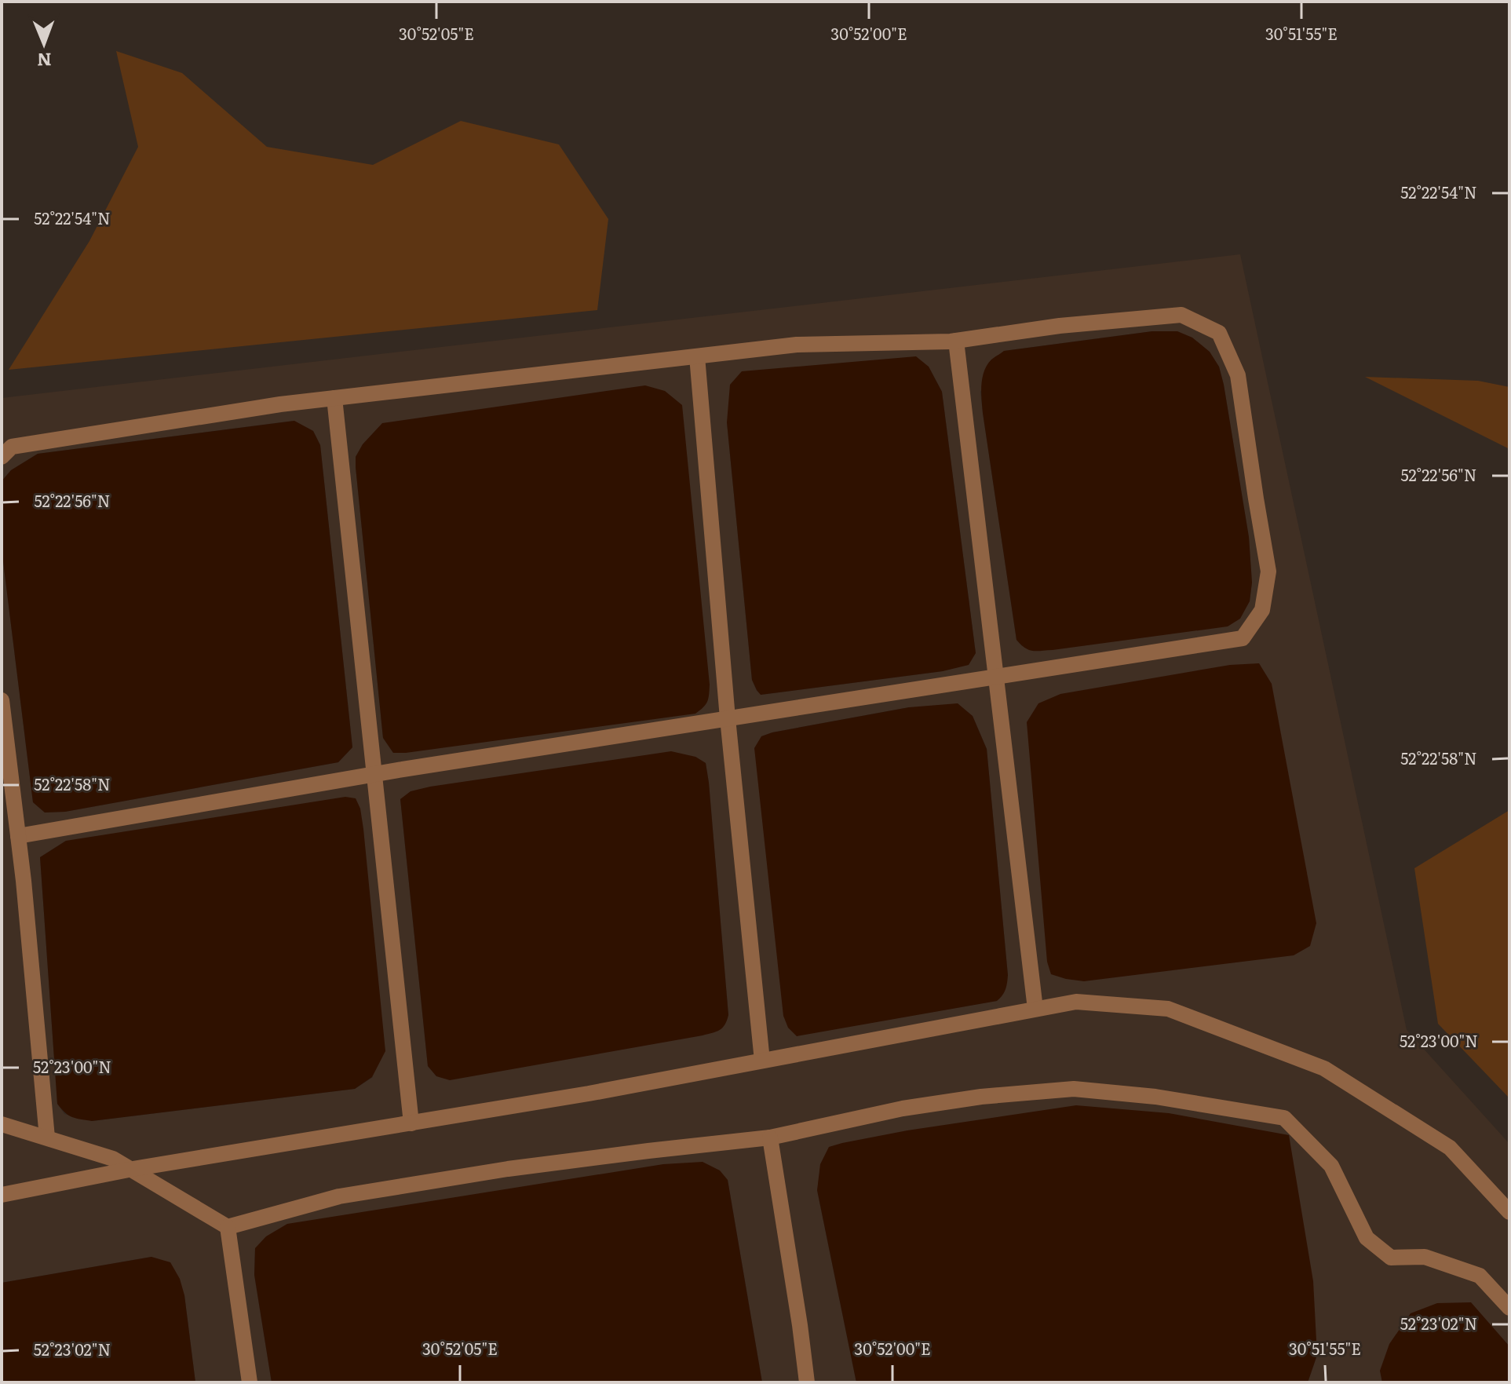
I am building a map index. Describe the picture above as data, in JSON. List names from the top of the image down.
{
  "north": "bottom",
  "coordinates": [
    "30°52'05\"E",
    "30°52'00\"E",
    "30°51'55\"E",
    "52°22'54\"N",
    "52°22'56\"N",
    "52°22'58\"N",
    "52°23'00\"N",
    "52°23'02\"N"
  ]
}
